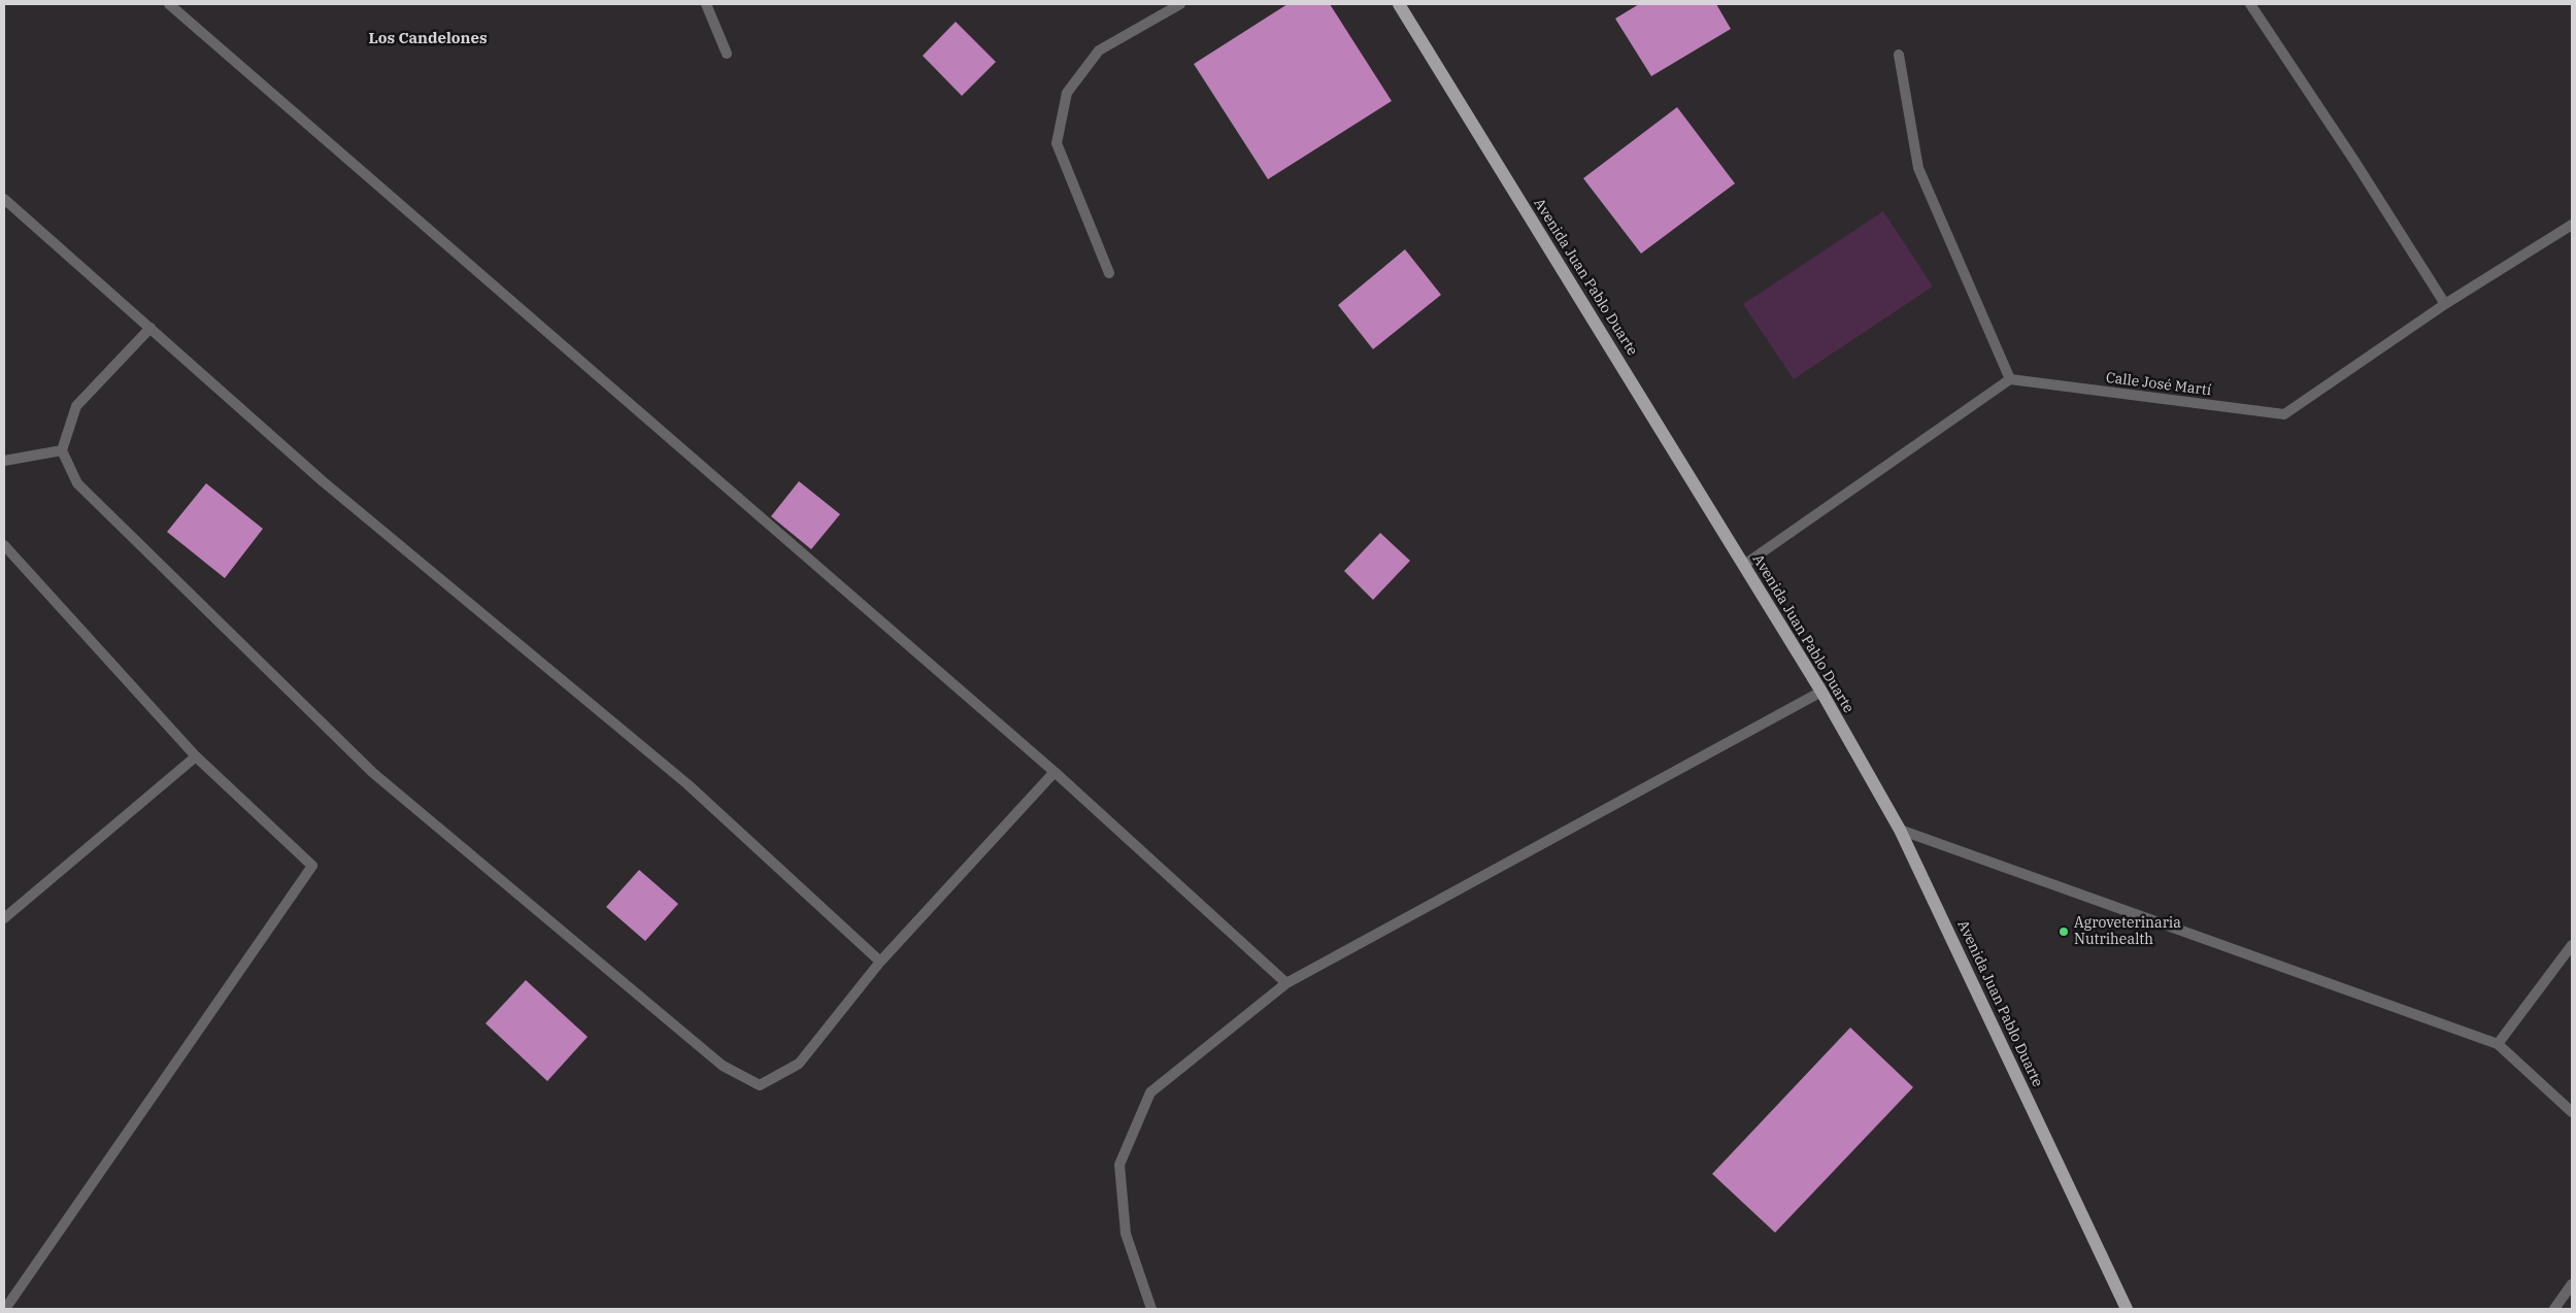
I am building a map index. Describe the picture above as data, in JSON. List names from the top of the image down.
{
  "streets": {
    "main road": ["Avenida Juan Pablo Duarte"],
    "street": ["Calle José Martí"]
  },
  "districts": ["Los Candelones"],
  "places": ["Agroveterinaria Nutrihealth"]
}
